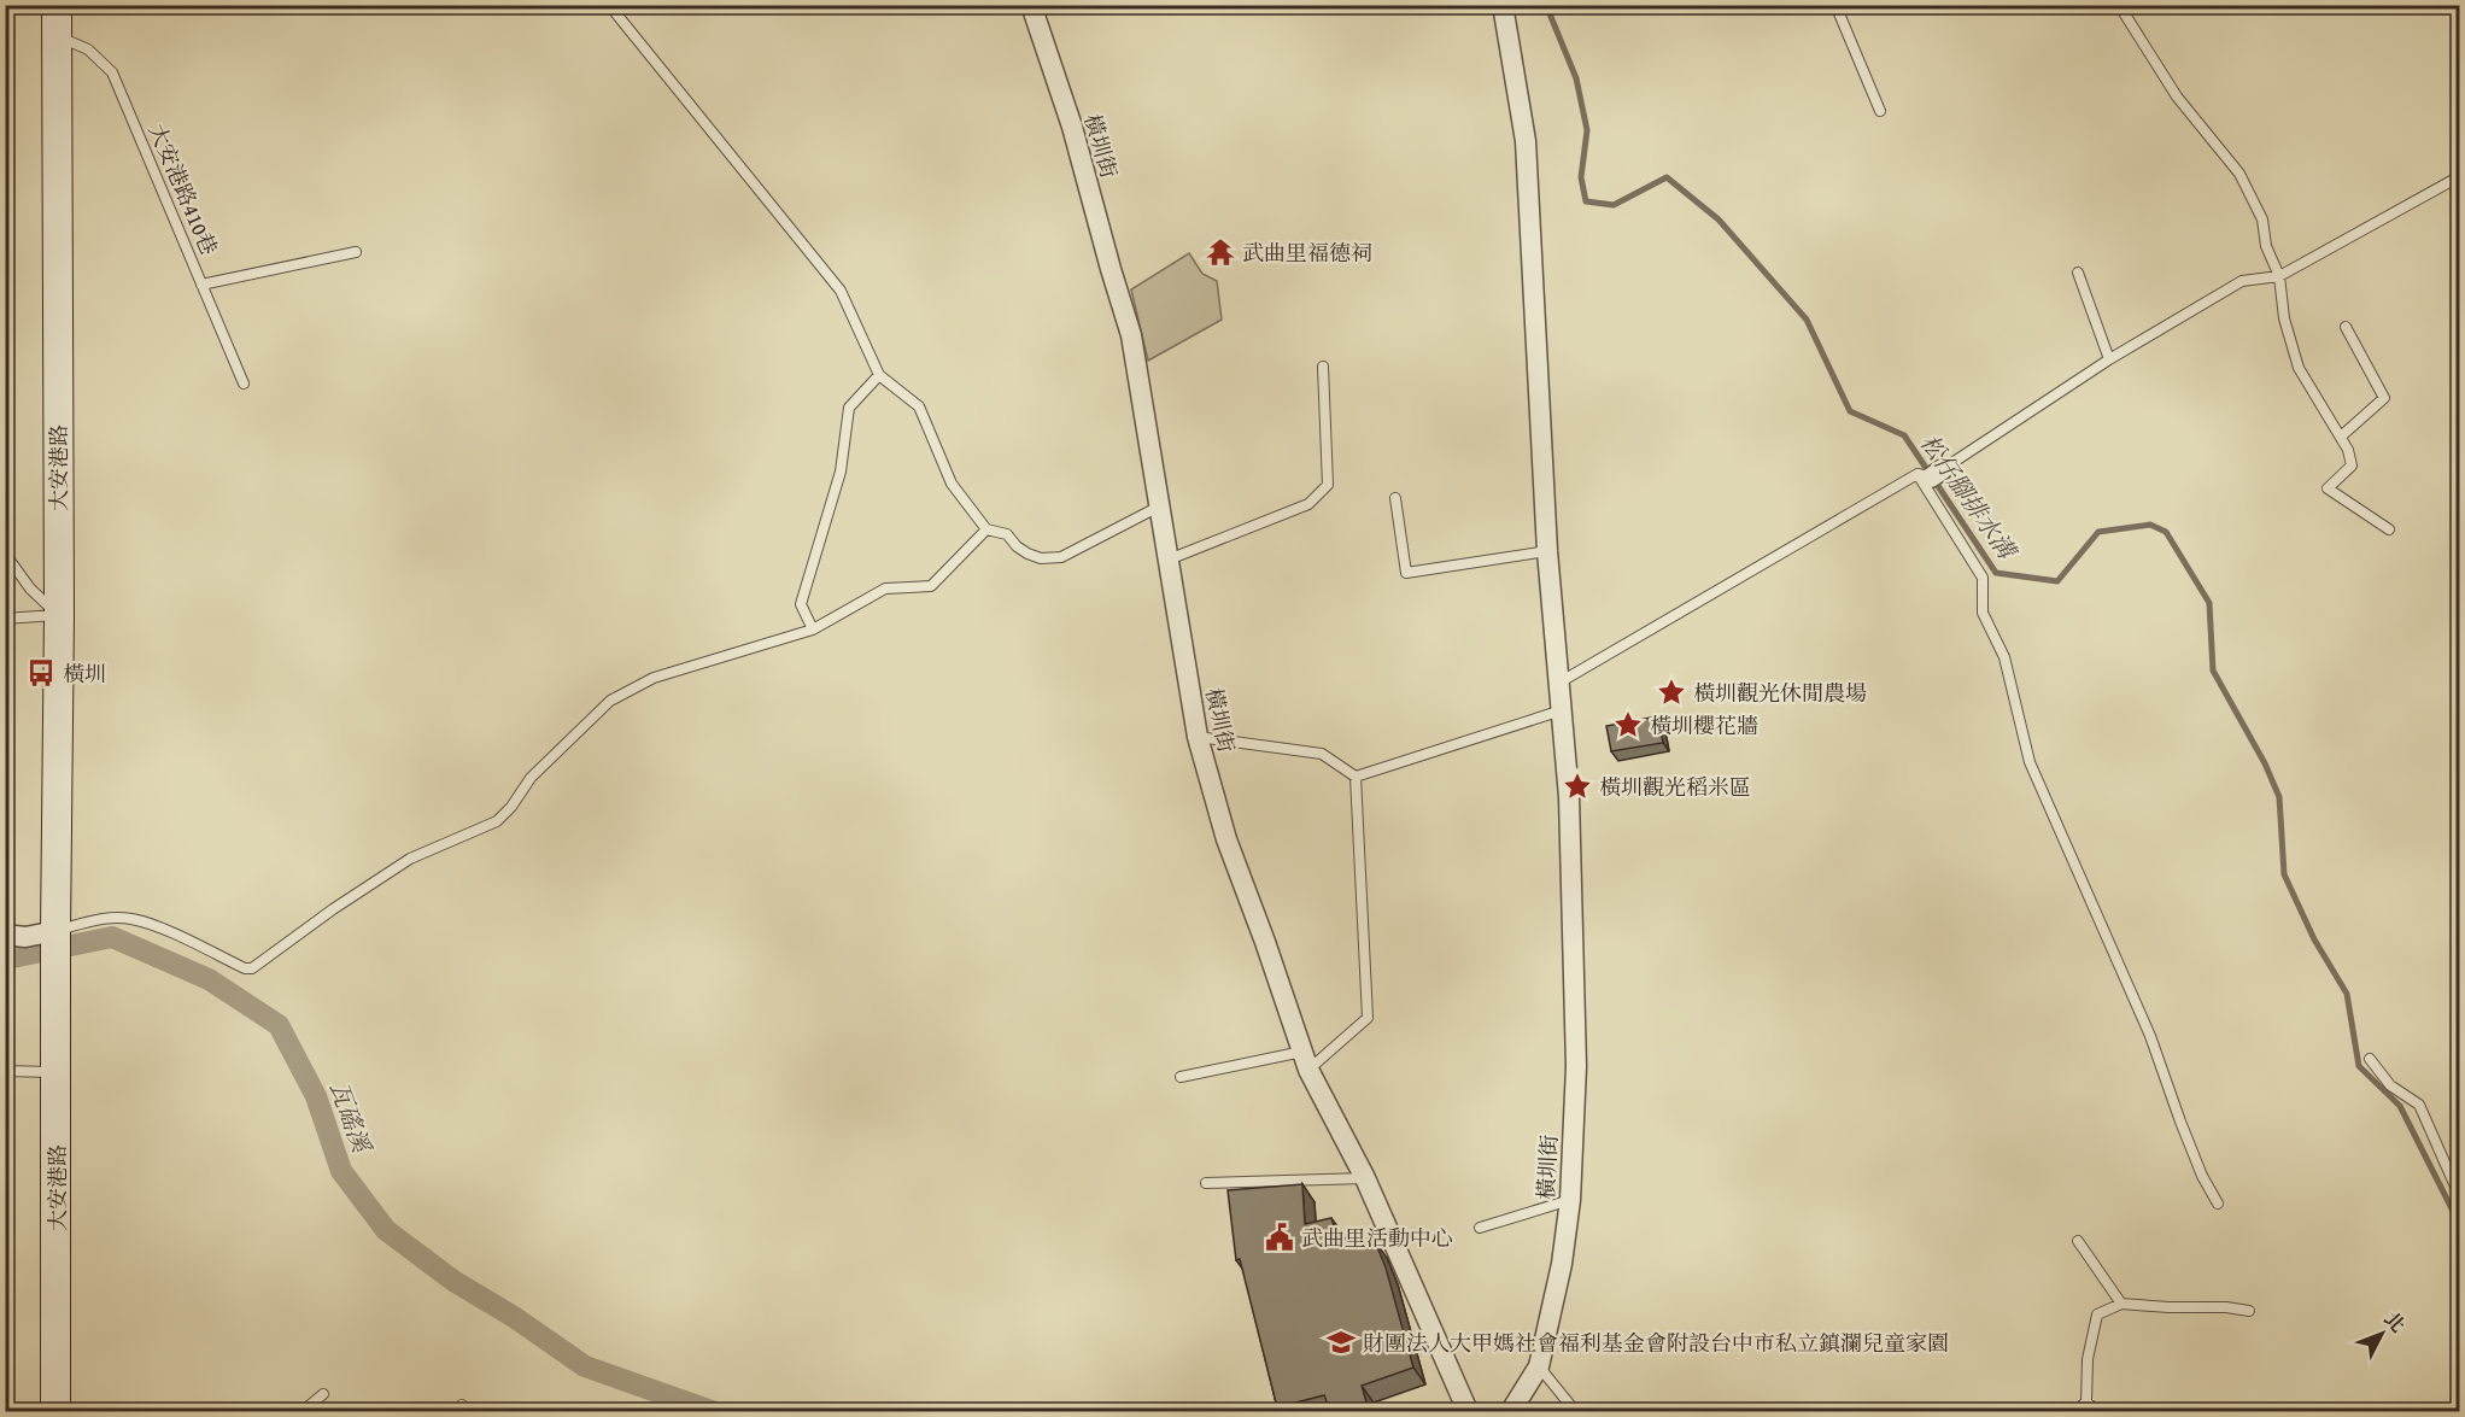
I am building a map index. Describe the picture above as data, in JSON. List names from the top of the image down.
{
  "streets": {
    "main road": ["大安港路"],
    "street": ["橫圳街"],
    "lane": ["大安港路410巷"]
  },
  "crossings": [
    ["大安港路410巷", "大安港路"]
  ],
  "water": ["松仔腳排水溝", "瓦磘溪"],
  "places": {
    "temple": ["武曲里福德祠"],
    "bus stop": ["橫圳"],
    "place": ["橫圳觀光休閒農場", "橫圳櫻花牆", "橫圳觀光稻米區"],
    "public building": ["武曲里活動中心"],
    "school or university": ["財團法人大甲媽社會福利基金會附設台中市私立鎮瀾兒童家園"]
  },
  "north": "top right"
}
